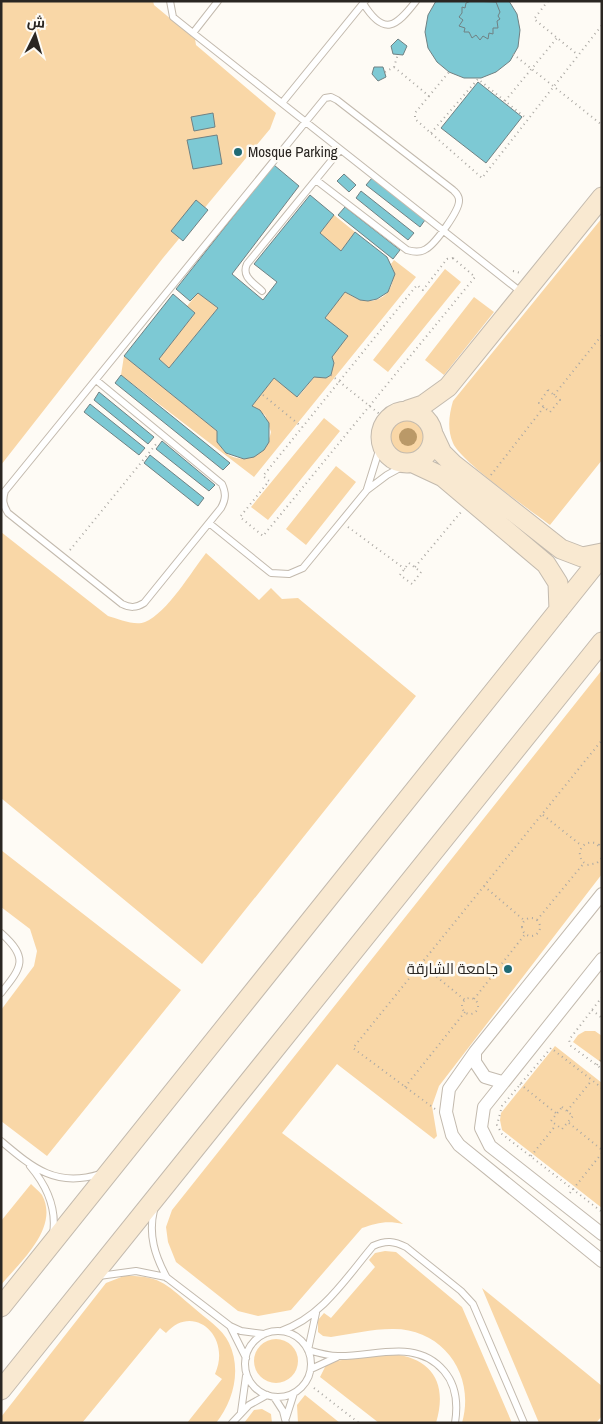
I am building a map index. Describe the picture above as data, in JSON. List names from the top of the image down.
{
  "places": ["Mosque Parking", "جامعة الشارقة"],
  "north": "top"
}
